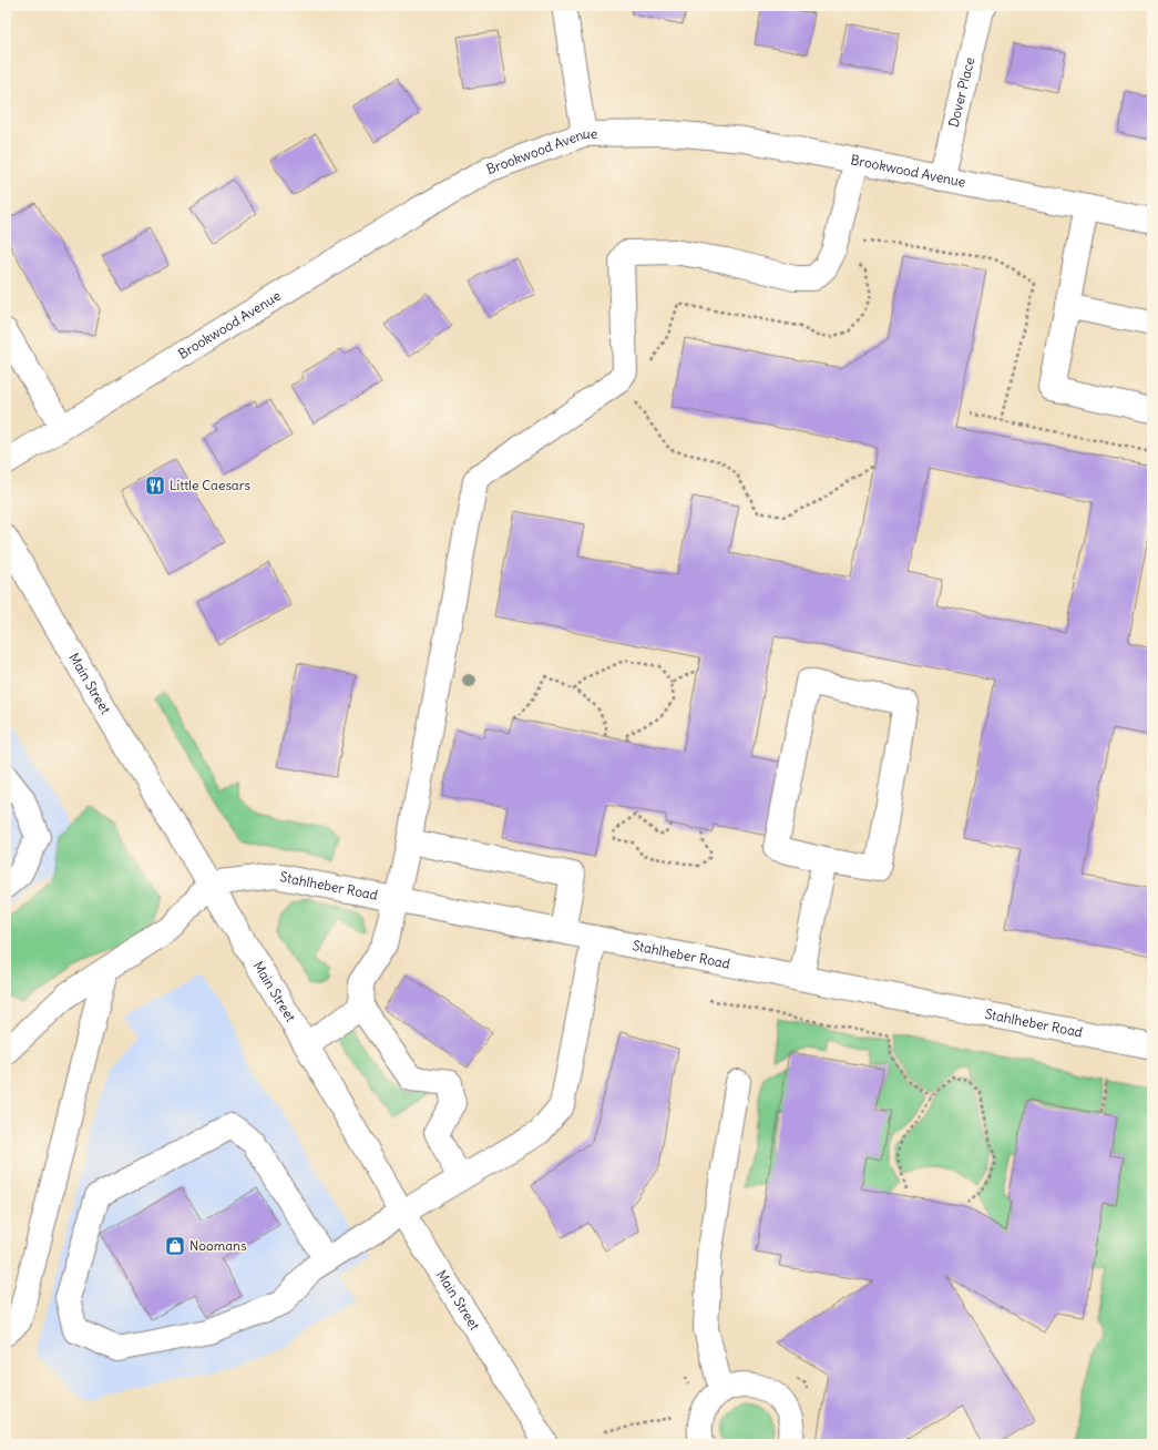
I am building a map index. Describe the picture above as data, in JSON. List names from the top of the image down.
{
  "streets": {
    "street": [
      "Dover Place",
      "Brookwood Avenue",
      "Main Street",
      "Stahlheber Road"
    ]
  },
  "crossings": [
    ["Dover Place", "Brookwood Avenue"],
    ["Main Street", "Stahlheber Road"]
  ],
  "places": {
    "restaurant": ["Little Caesars"],
    "shop": ["Noomans"]
  }
}
